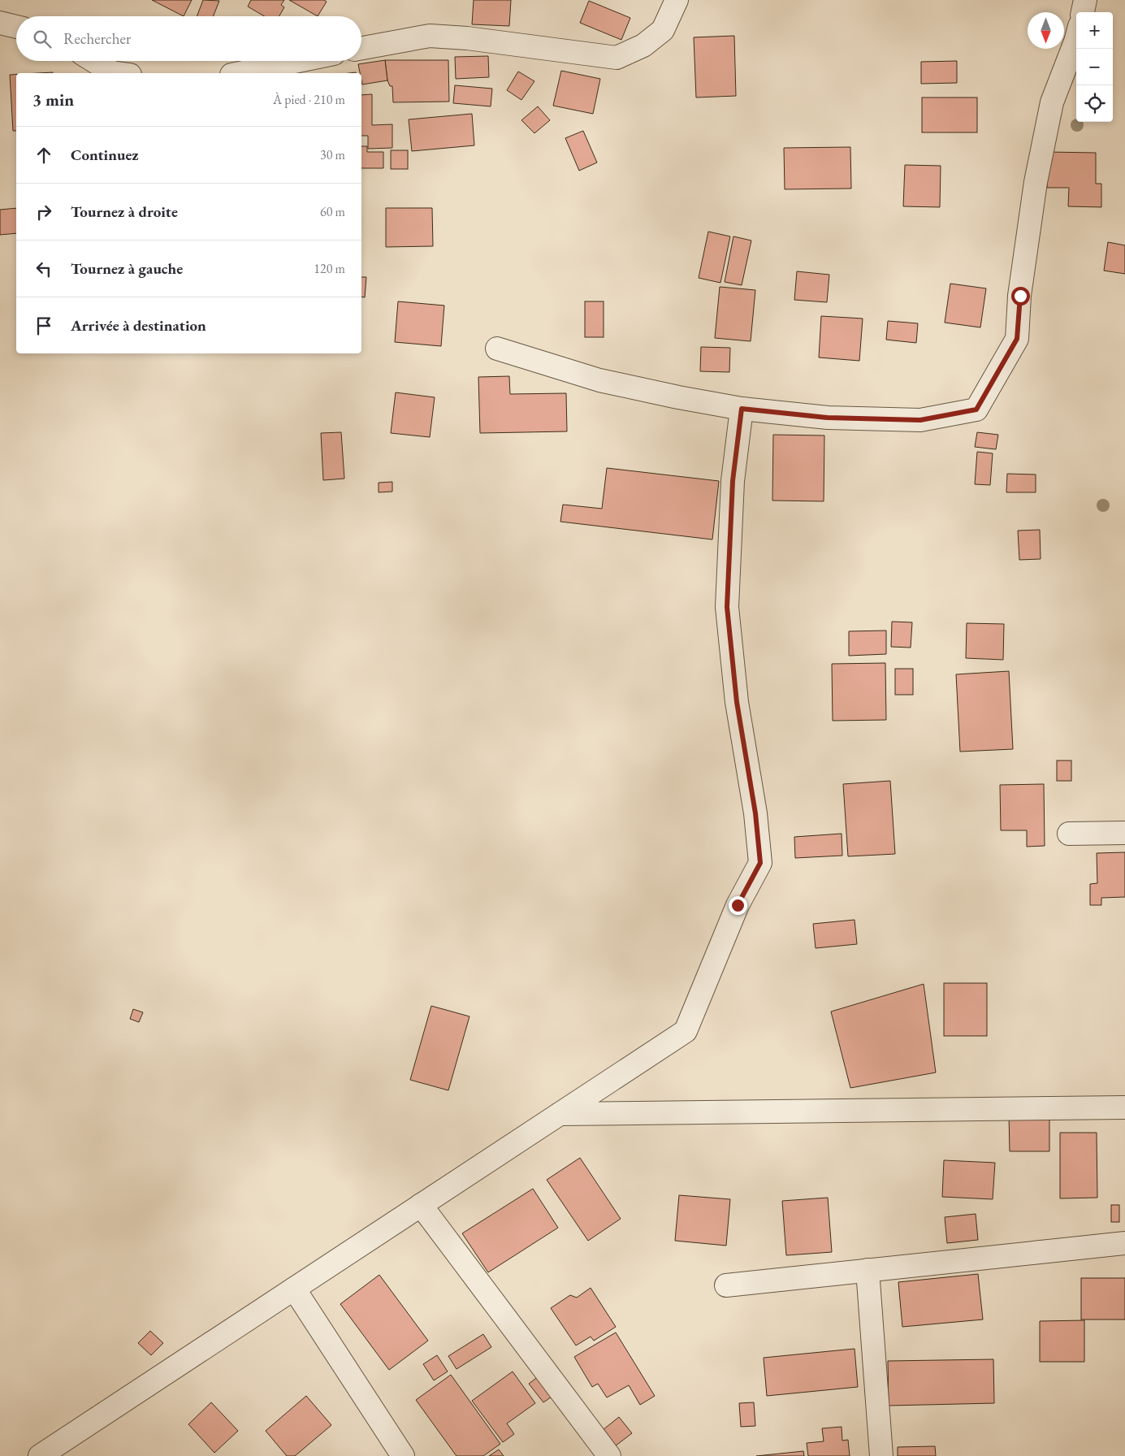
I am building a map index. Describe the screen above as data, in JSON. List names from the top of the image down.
{
  "north": "bottom",
  "page": {
    "map_buttons": ["+", "−"],
    "search": "Rechercher",
    "heading": ["3 min", "À pied · 210 m"],
    "list": [
      ["Continuez", "30 m"],
      ["Tournez à droite", "60 m"],
      ["Tournez à gauche", "120 m"],
      "Arrivée à destination"
    ]
  }
}
